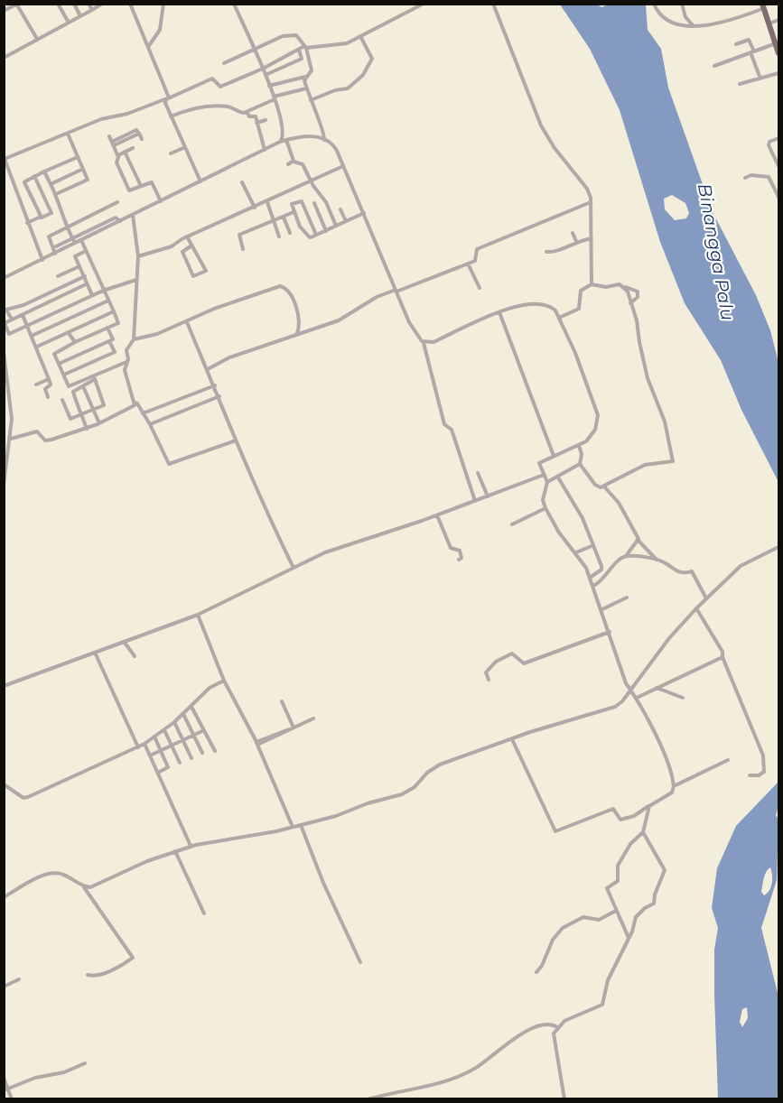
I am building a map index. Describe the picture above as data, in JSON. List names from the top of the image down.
{
  "water": ["Binangga Palu"]
}
